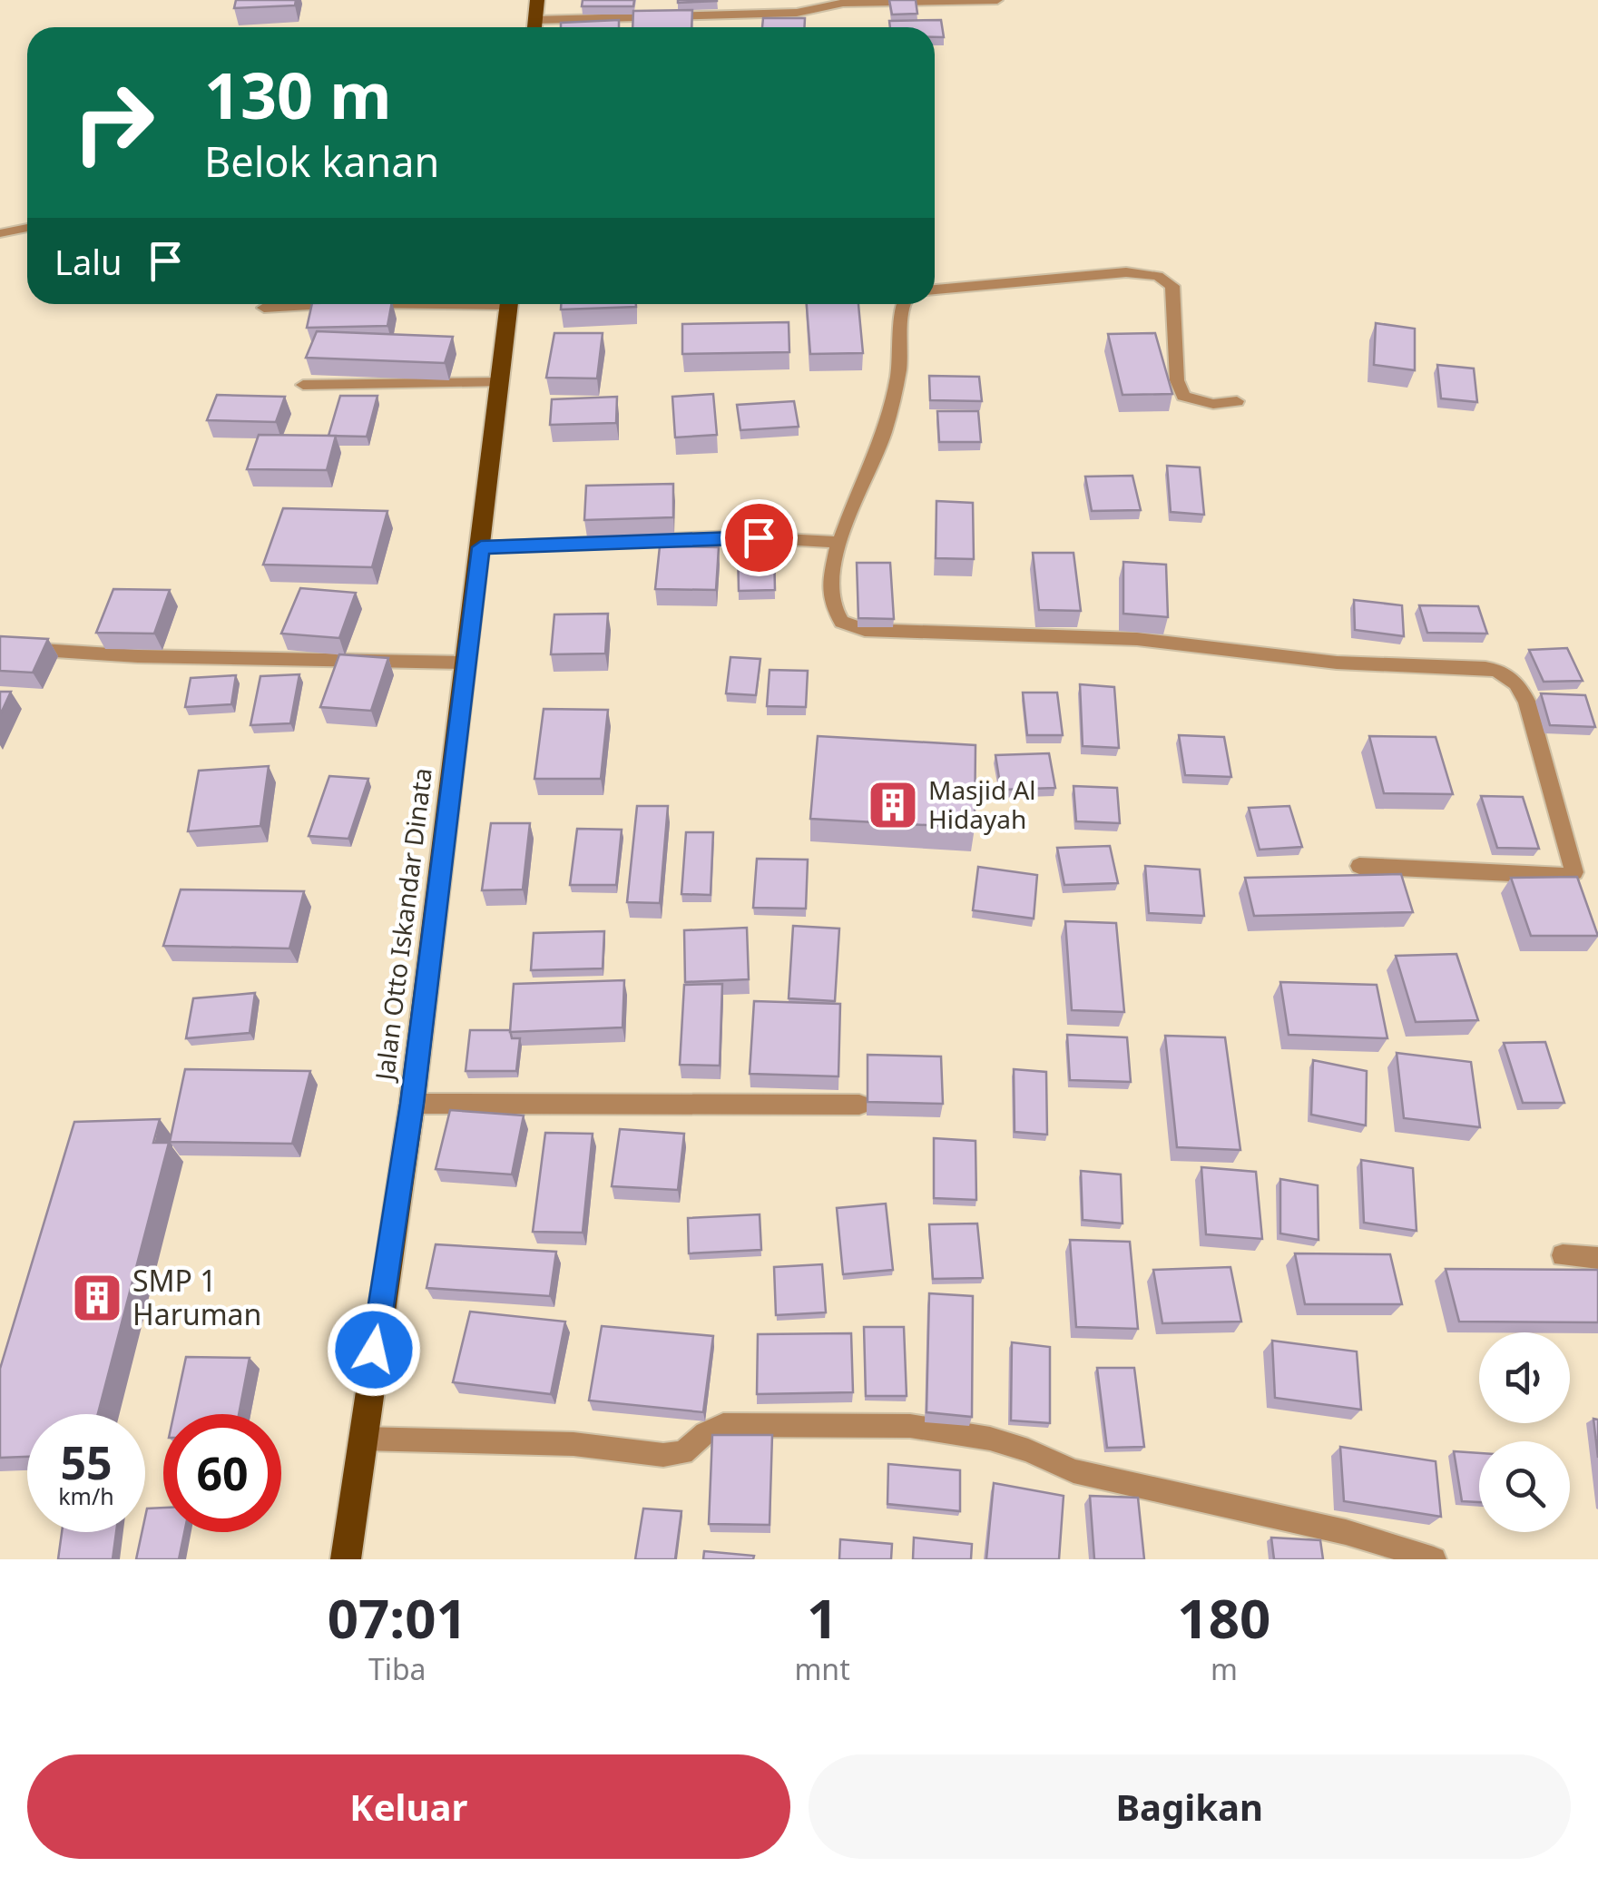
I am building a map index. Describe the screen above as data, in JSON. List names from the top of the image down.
{
  "streets": {
    "main road": ["Jalan Otto Iskandar Dinata"]
  },
  "places": {
    "building": ["Masjid Al Hidayah", "SMP 1 Haruman"]
  },
  "page": {
    "turn": ["130 m", "Belok kanan"],
    "then": "Lalu",
    "speed": "55 km/h",
    "limit": "60",
    "eta": [
      "07:01",
      "Tiba",
      "1",
      "mnt",
      "180",
      "m"
    ],
    "buttons": ["Keluar", "Bagikan"]
  }
}
